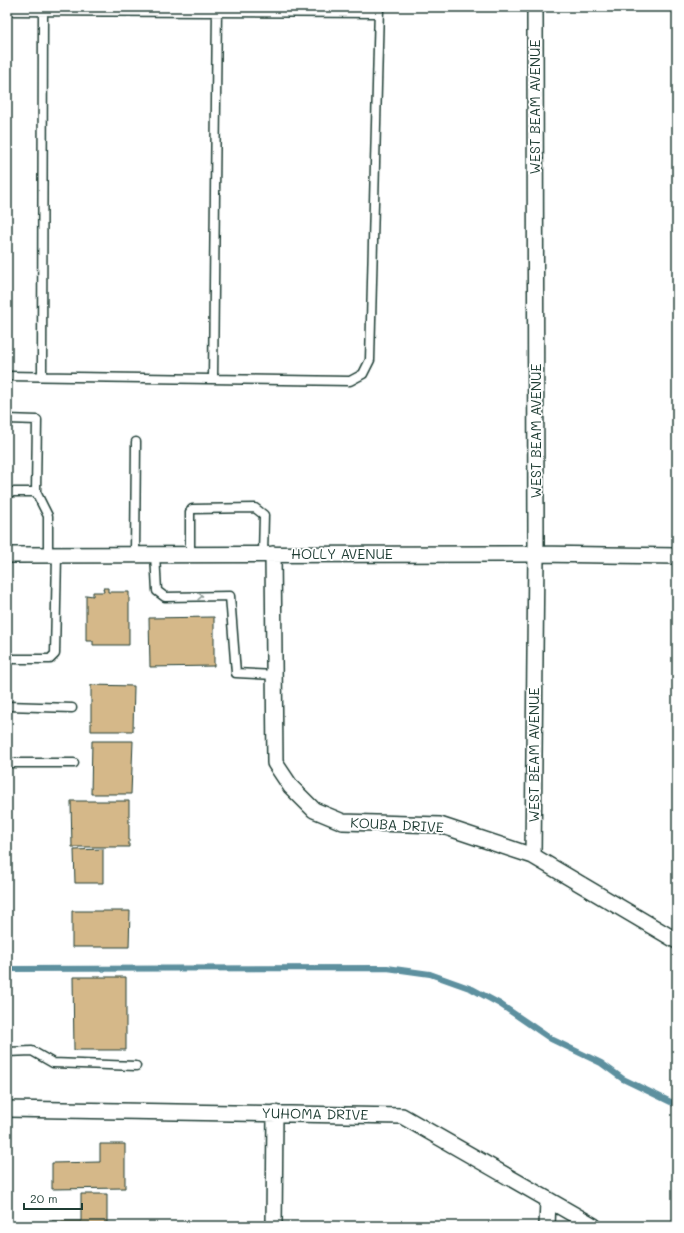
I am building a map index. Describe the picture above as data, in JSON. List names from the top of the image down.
{
  "streets": {
    "street": [
      "WEST BEAM AVENUE",
      "HOLLY AVENUE",
      "KOUBA DRIVE",
      "YUHOMA DRIVE"
    ]
  },
  "crossings": [
    ["WEST BEAM AVENUE", "HOLLY AVENUE"],
    ["WEST BEAM AVENUE", "KOUBA DRIVE"],
    ["HOLLY AVENUE", "KOUBA DRIVE"]
  ],
  "scale_bar": "20 m"
}
